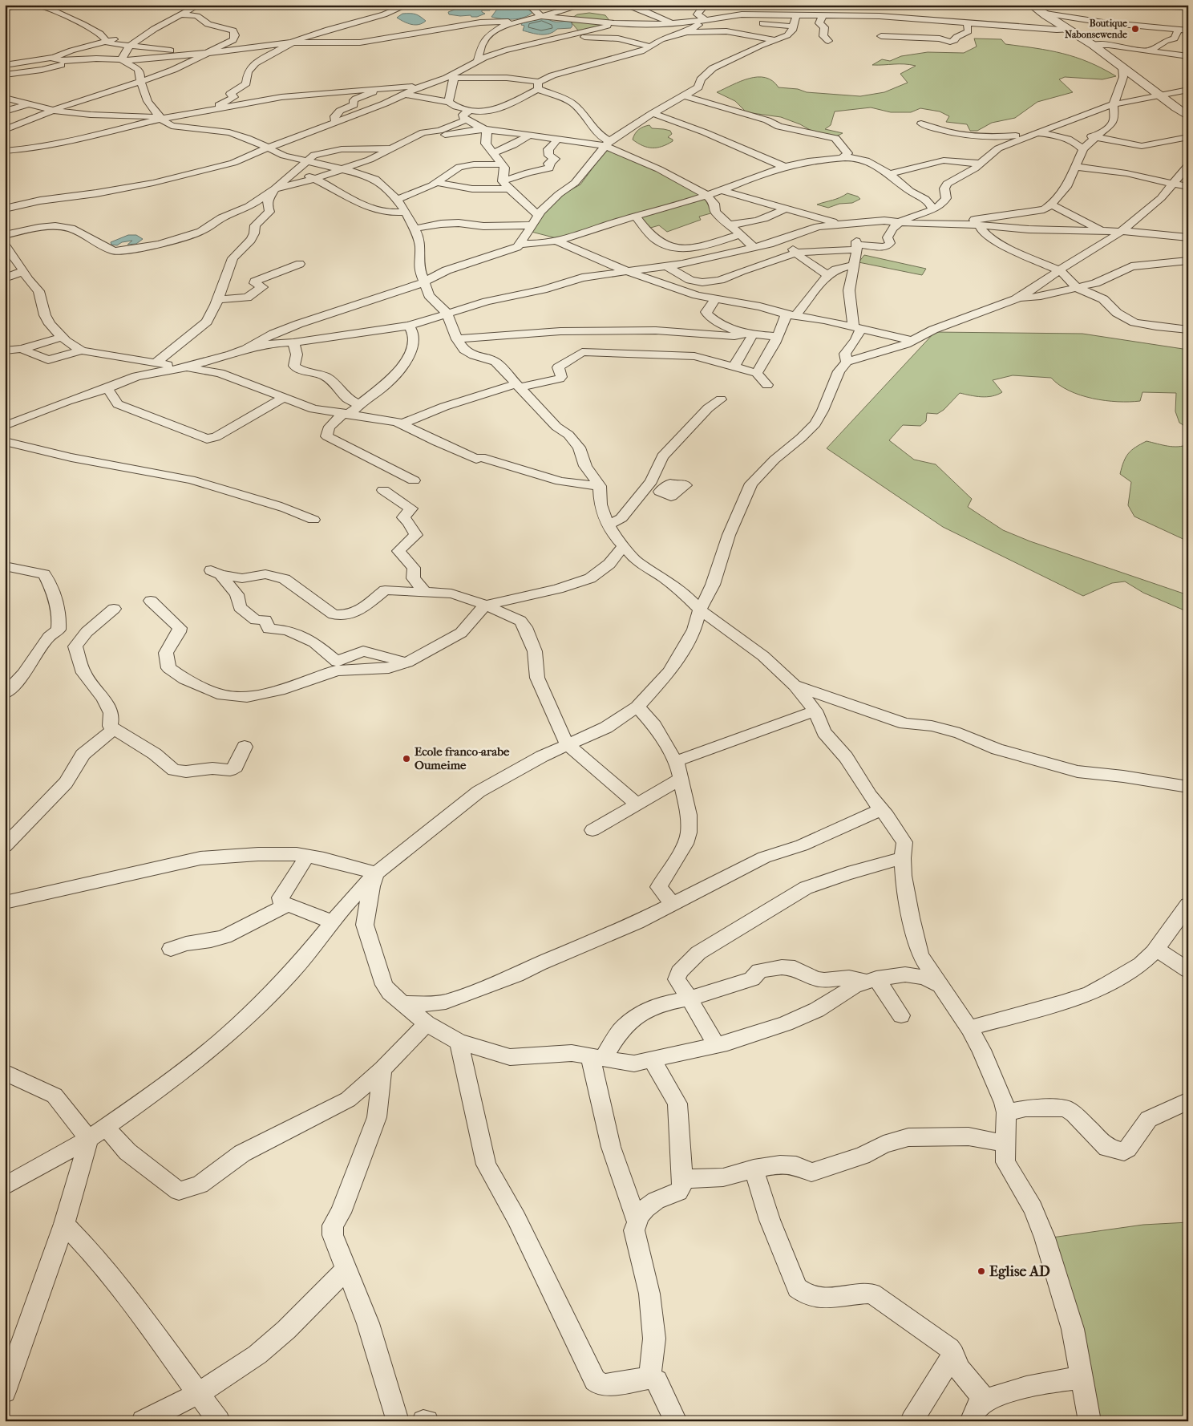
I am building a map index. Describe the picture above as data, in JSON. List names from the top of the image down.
{
  "places": ["Boutique Nabonsewende", "Ecole franco-arabe Oumeime", "Eglise AD"]
}
